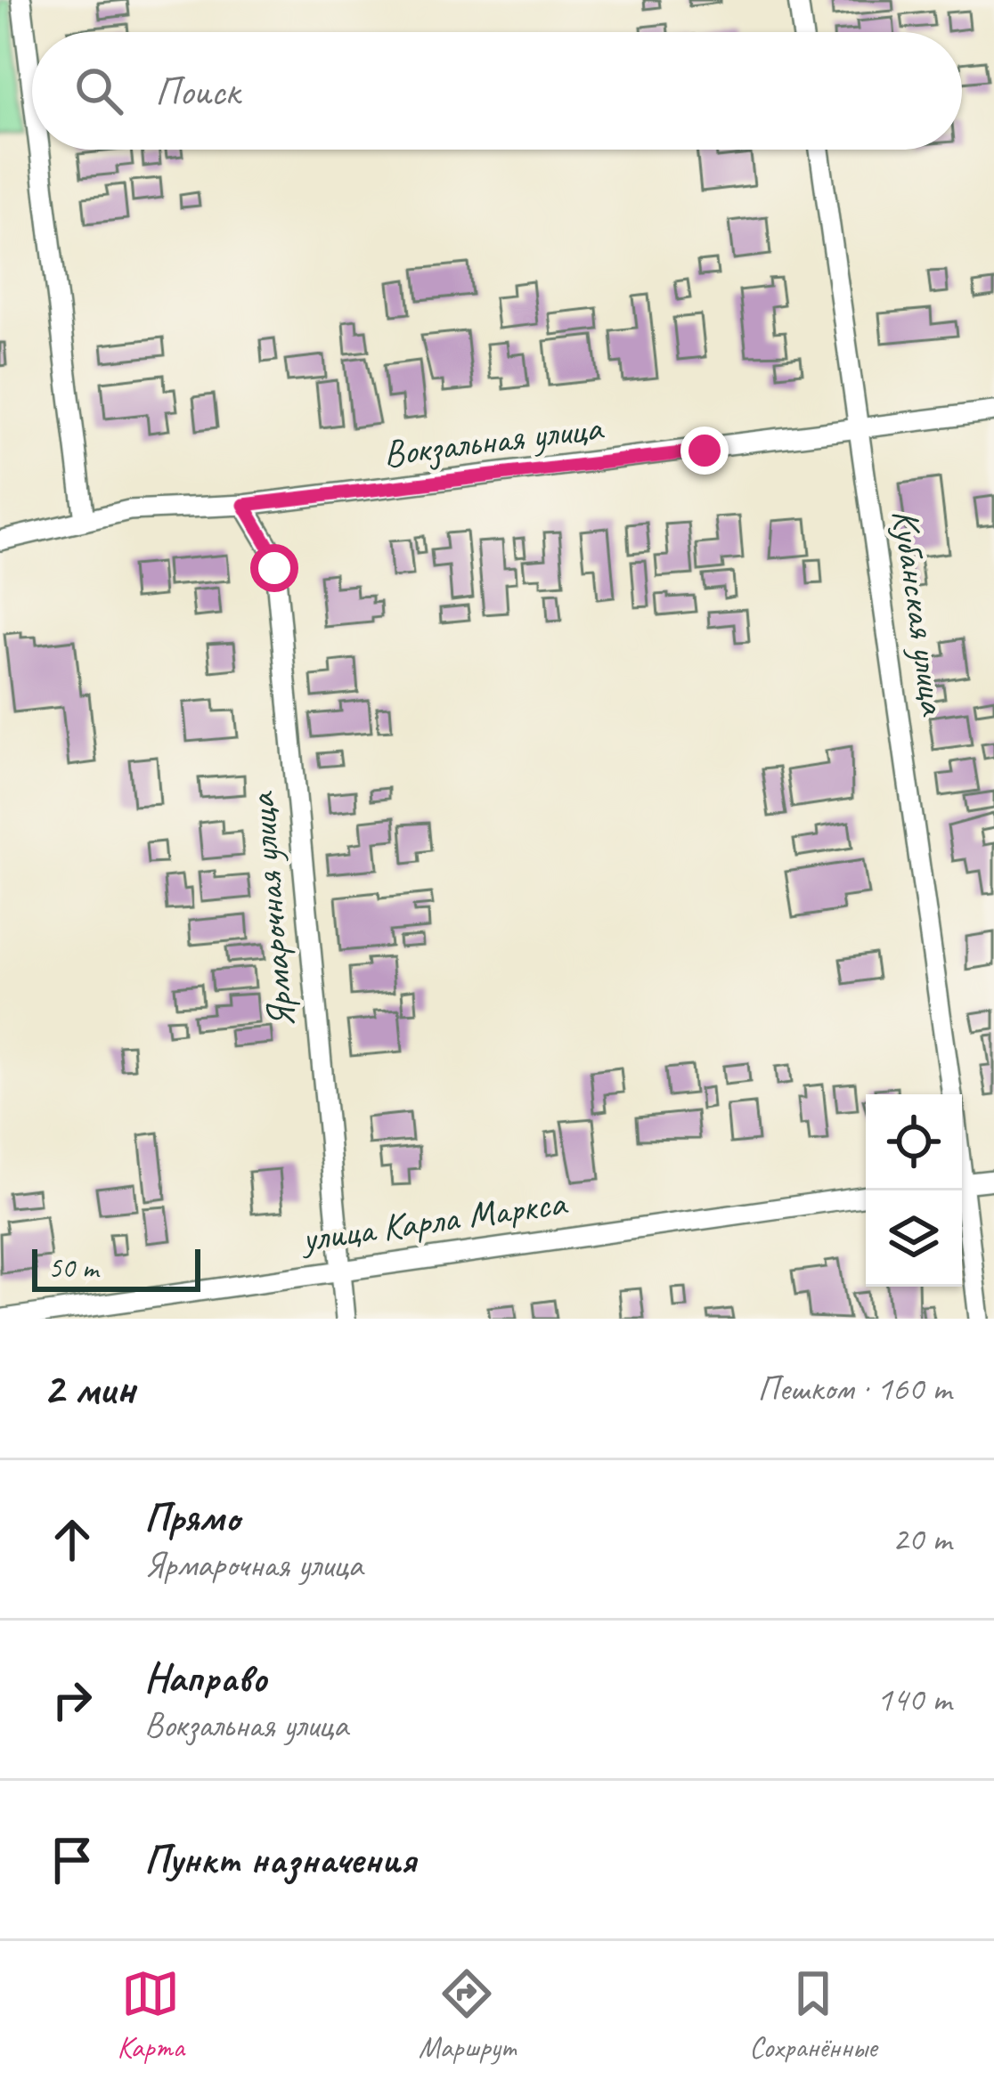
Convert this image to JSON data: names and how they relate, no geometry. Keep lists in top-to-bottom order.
{
  "streets": {
    "street": [
      "Вокзальная улица",
      "Кубанская улица",
      "Ярмарочная улица",
      "улица Карла Маркса"
    ]
  },
  "crossings": [
    ["Вокзальная улица", "Кубанская улица"],
    ["Вокзальная улица", "Ярмарочная улица"],
    ["Ярмарочная улица", "улица Карла Маркса"]
  ],
  "scale_bar": "50 m",
  "page": {
    "search": "Поиск",
    "scale": "50 m",
    "heading": ["2 мин", "Пешком · 160 m"],
    "list": [
      ["Прямо", "Ярмарочная улица", "20 m"],
      ["Направо", "Вокзальная улица", "140 m"],
      "Пункт назначения"
    ],
    "nav": ["Карта", "Маршрут", "Сохранённые"]
  }
}
